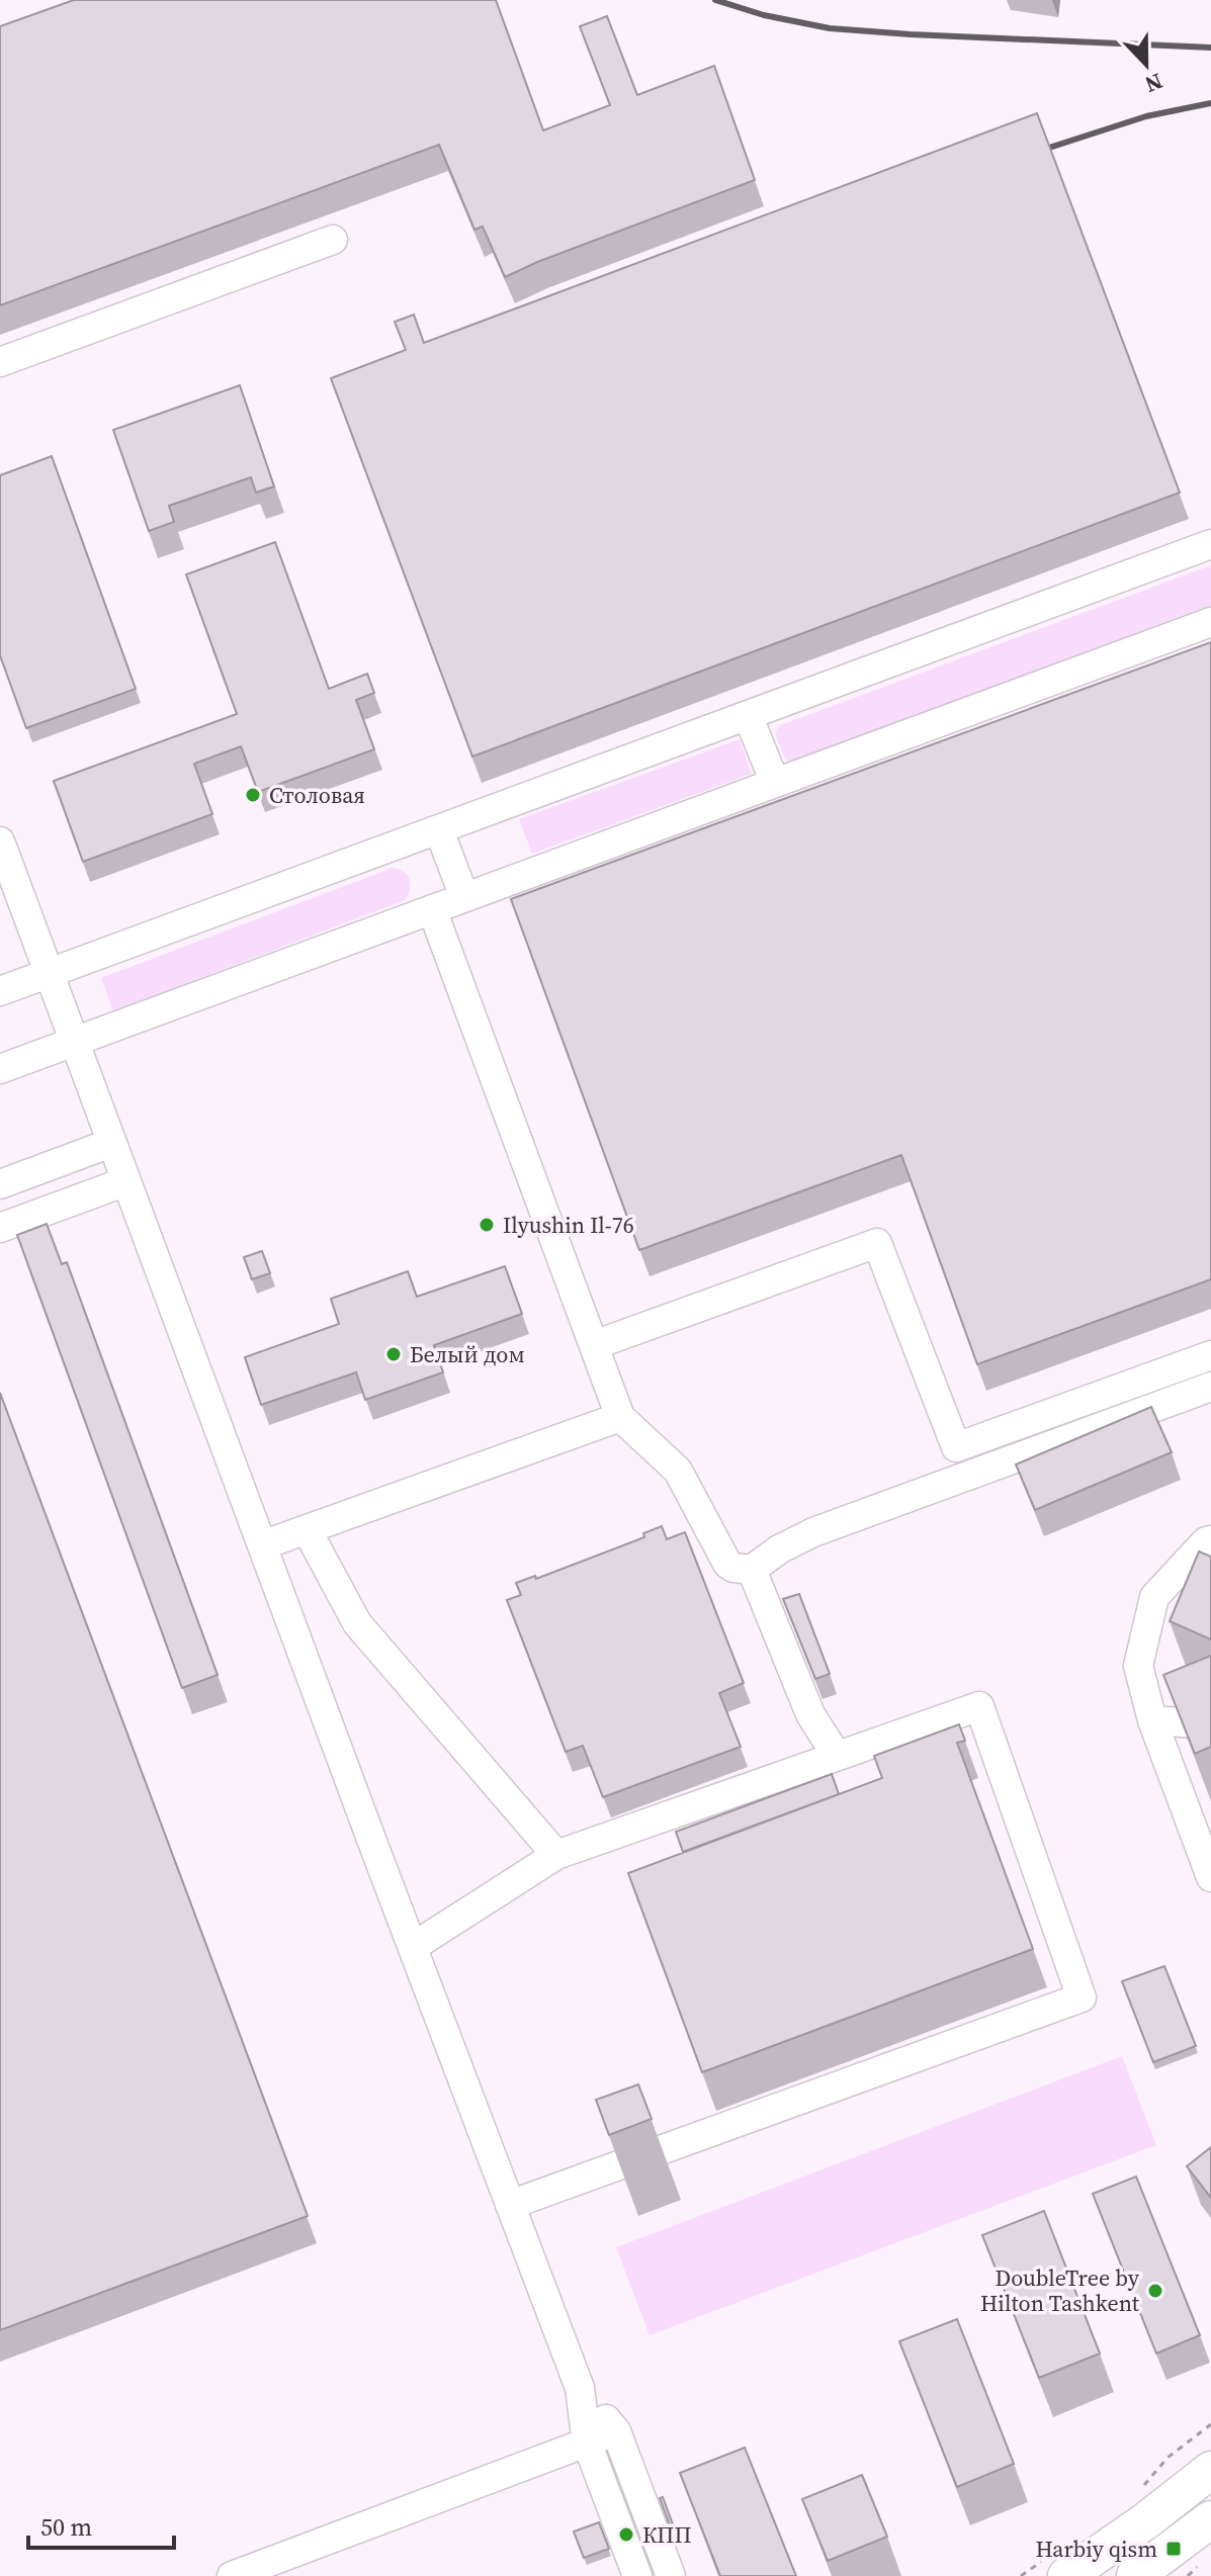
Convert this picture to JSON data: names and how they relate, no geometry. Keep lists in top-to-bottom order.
{
  "places": {
    "other": [
      "Столовая",
      "Ilyushin Il-76",
      "Белый дом",
      "DoubleTree by Hilton Tashkent",
      "КПП"
    ],
    "transit": ["Harbiy qism"]
  },
  "scale_bar": "50 m",
  "north": "bottom"
}
